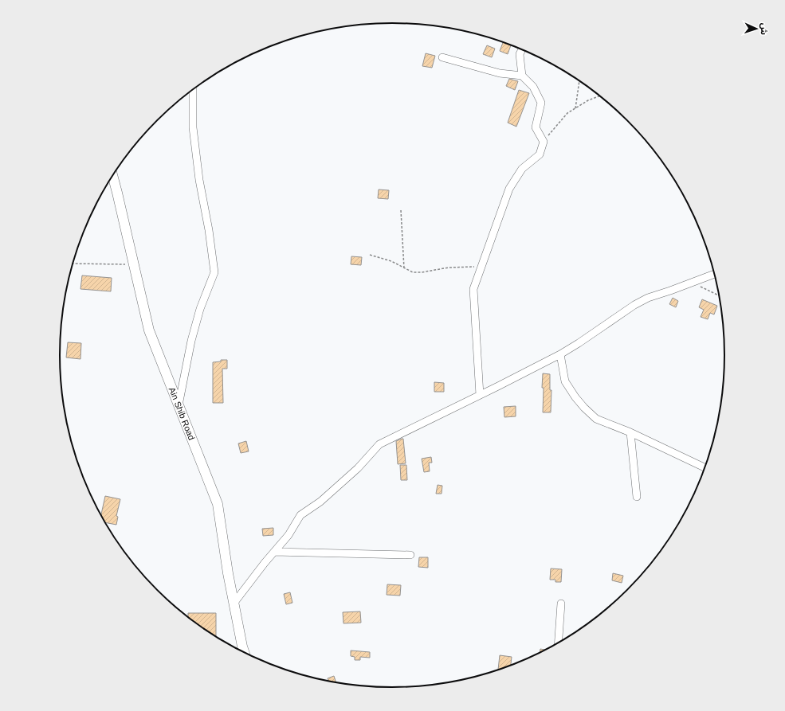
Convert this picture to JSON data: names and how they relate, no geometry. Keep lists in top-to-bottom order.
{
  "streets": {
    "main road": ["Ain Shib Road"]
  },
  "north": "right"
}
